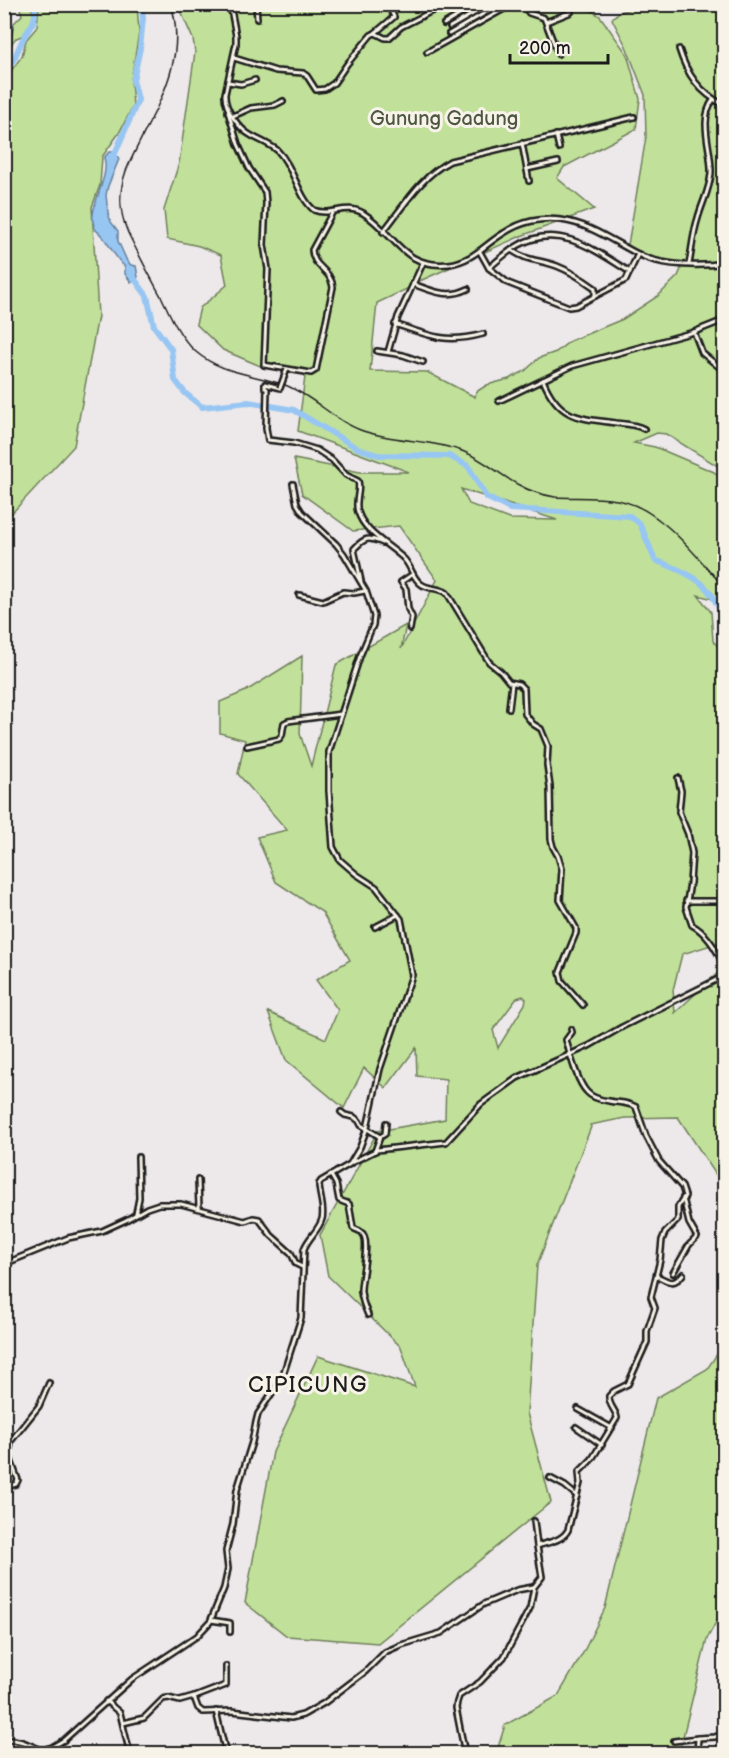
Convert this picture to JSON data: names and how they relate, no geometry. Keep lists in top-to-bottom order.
{
  "districts": ["CIPICUNG"],
  "parks": ["Gunung Gadung"],
  "scale_bar": "200 m"
}
